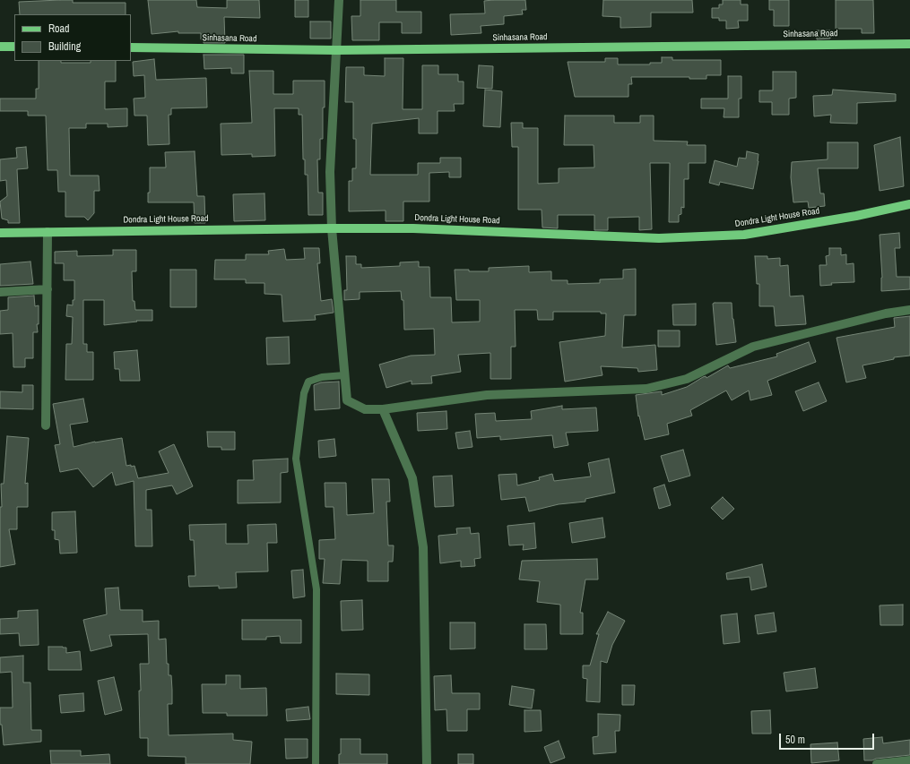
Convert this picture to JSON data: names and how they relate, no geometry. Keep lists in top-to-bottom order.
{
  "streets": {
    "main road": ["Sinhasana Road", "Dondra Light House Road"]
  },
  "legend": ["Road", "Building"],
  "scale_bar": "50 m"
}
